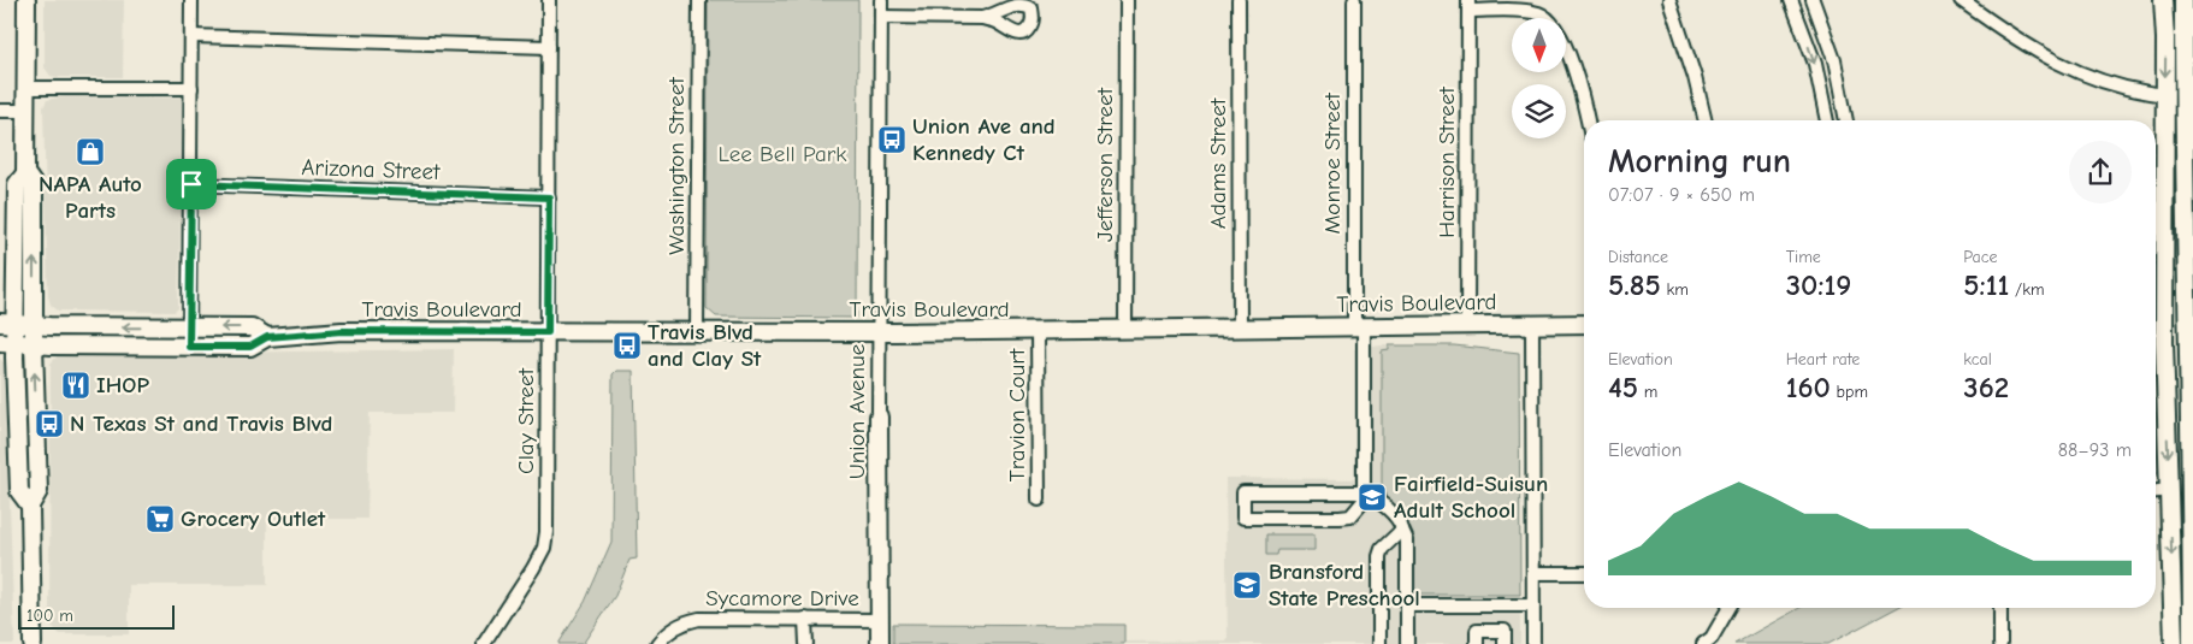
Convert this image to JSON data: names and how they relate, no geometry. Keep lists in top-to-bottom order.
{
  "streets": {
    "main road": ["Travis Boulevard", "Union Avenue"],
    "street": [
      "Harrison Street",
      "Adams Street",
      "Monroe Street",
      "Jefferson Street",
      "Washington Street",
      "Arizona Street",
      "Travion Court",
      "Clay Street",
      "Sycamore Drive"
    ]
  },
  "crossings": [
    ["Harrison Street", "Travis Boulevard"],
    ["Adams Street", "Travis Boulevard"],
    ["Monroe Street", "Travis Boulevard"],
    ["Jefferson Street", "Travis Boulevard"],
    ["Washington Street", "Travis Boulevard"],
    ["Arizona Street", "Clay Street"],
    ["Travis Boulevard", "Union Avenue"],
    ["Travis Boulevard", "Travion Court"],
    ["Travis Boulevard", "Clay Street"],
    ["Union Avenue", "Sycamore Drive"]
  ],
  "parks": ["Lee Bell Park"],
  "places": {
    "bus stop": ["Union Ave and Kennedy Ct", "Travis Blvd and Clay St", "N Texas St and Travis Blvd"],
    "shop": ["NAPA Auto Parts"],
    "restaurant": ["IHOP"],
    "school or university": ["Fairfield-Suisun Adult School", "Bransford State Preschool"],
    "supermarket": ["Grocery Outlet"]
  },
  "scale_bar": "100 m",
  "north": "bottom",
  "page": {
    "heading": ["Morning run", "07:07 · 9 × 650 m"],
    "stats": [
      ["Distance", "5.85 km"],
      ["Time", "30:19"],
      ["Pace", "5:11 /km"],
      ["Elevation", "45 m"],
      ["Heart rate", "160 bpm"],
      ["kcal", "362"]
    ],
    "chart": ["Elevation", "88–93 m"],
    "scale": "100 m"
  }
}
